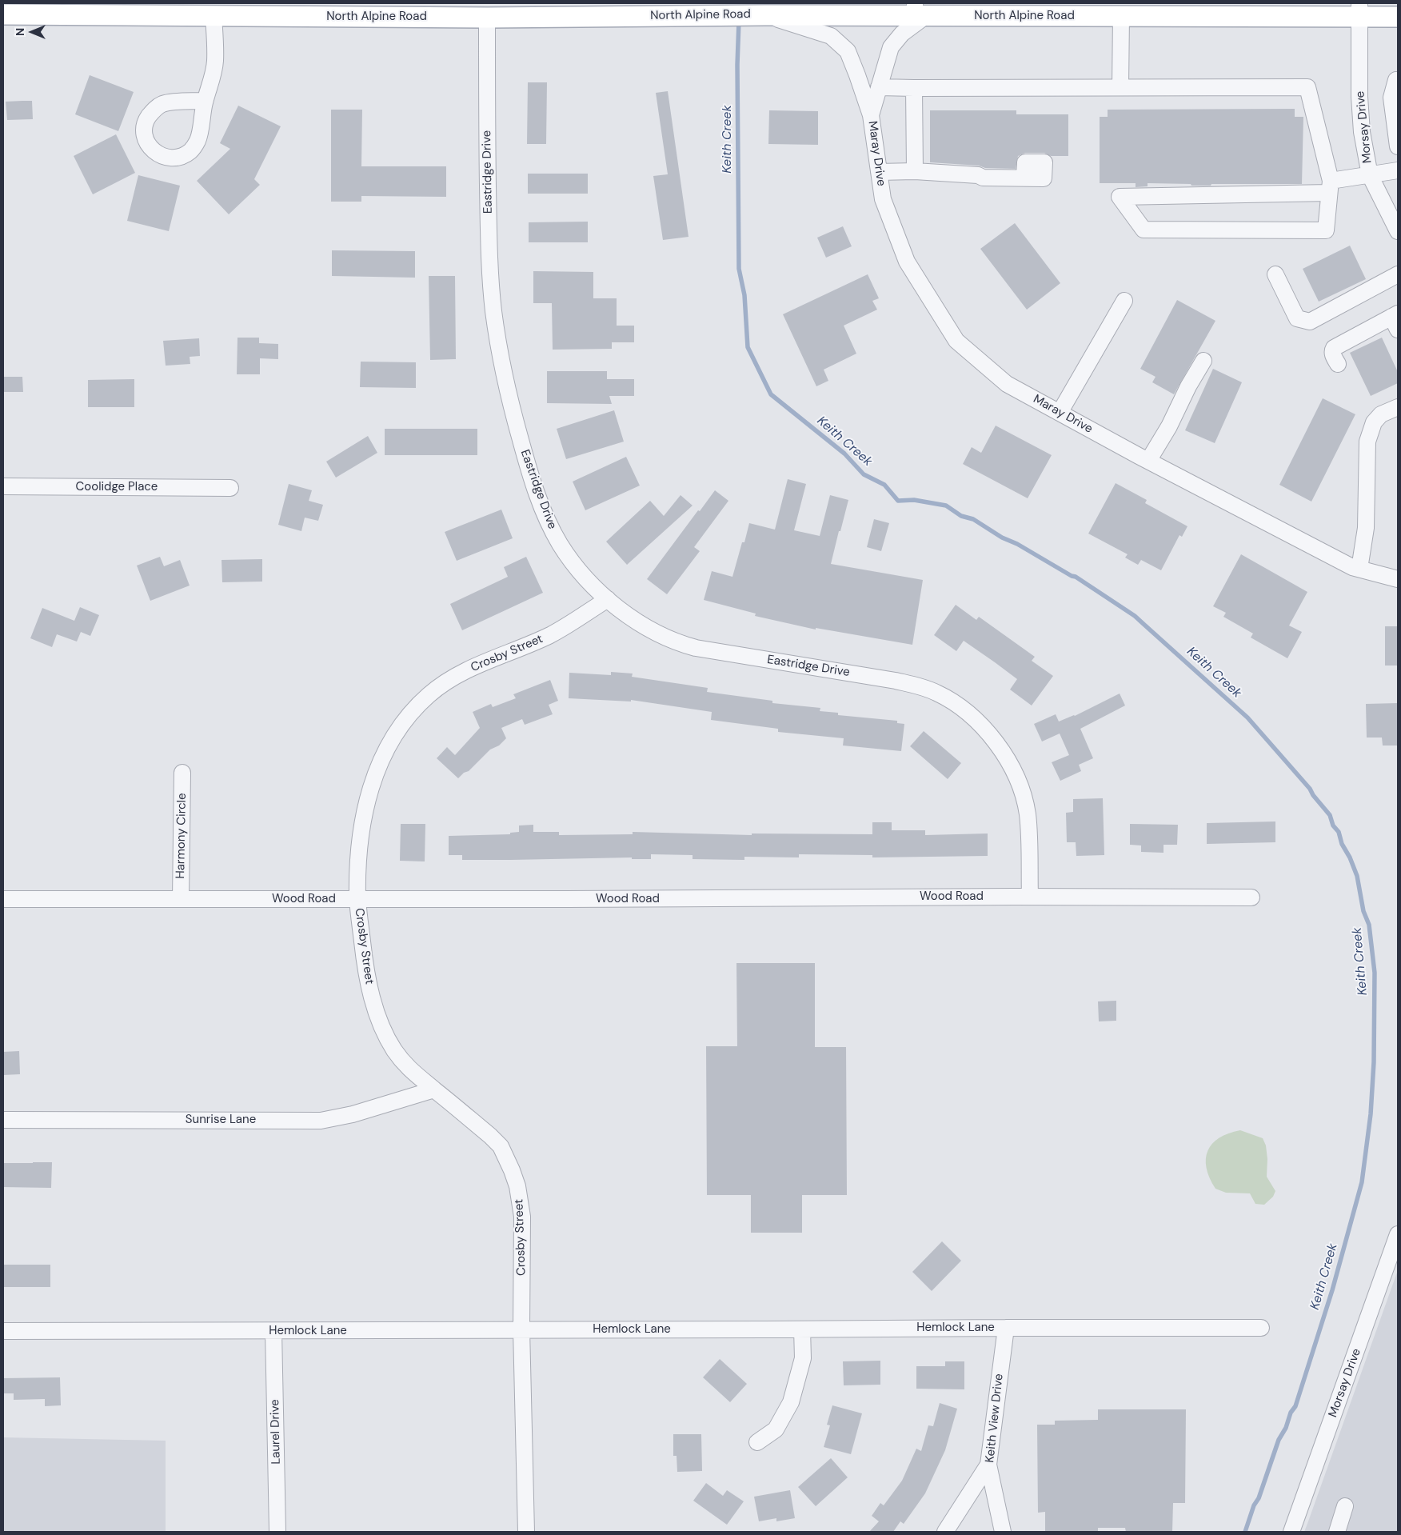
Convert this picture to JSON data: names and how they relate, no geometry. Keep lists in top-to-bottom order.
{
  "streets": {
    "main road": ["North Alpine Road"],
    "street": [
      "Morsay Drive",
      "Maray Drive",
      "Eastridge Drive",
      "Coolidge Place",
      "Crosby Street",
      "Harmony Circle",
      "Wood Road",
      "Sunrise Lane",
      "Hemlock Lane",
      "Keith View Drive",
      "Laurel Drive"
    ]
  },
  "crossings": [
    ["North Alpine Road", "Morsay Drive"],
    ["North Alpine Road", "Maray Drive"],
    ["North Alpine Road", "Eastridge Drive"],
    ["Eastridge Drive", "Crosby Street"],
    ["Eastridge Drive", "Wood Road"],
    ["Crosby Street", "Wood Road"],
    ["Crosby Street", "Sunrise Lane"],
    ["Crosby Street", "Hemlock Lane"],
    ["Harmony Circle", "Wood Road"],
    ["Hemlock Lane", "Keith View Drive"],
    ["Hemlock Lane", "Laurel Drive"]
  ],
  "water": ["Keith Creek"],
  "north": "left"
}
